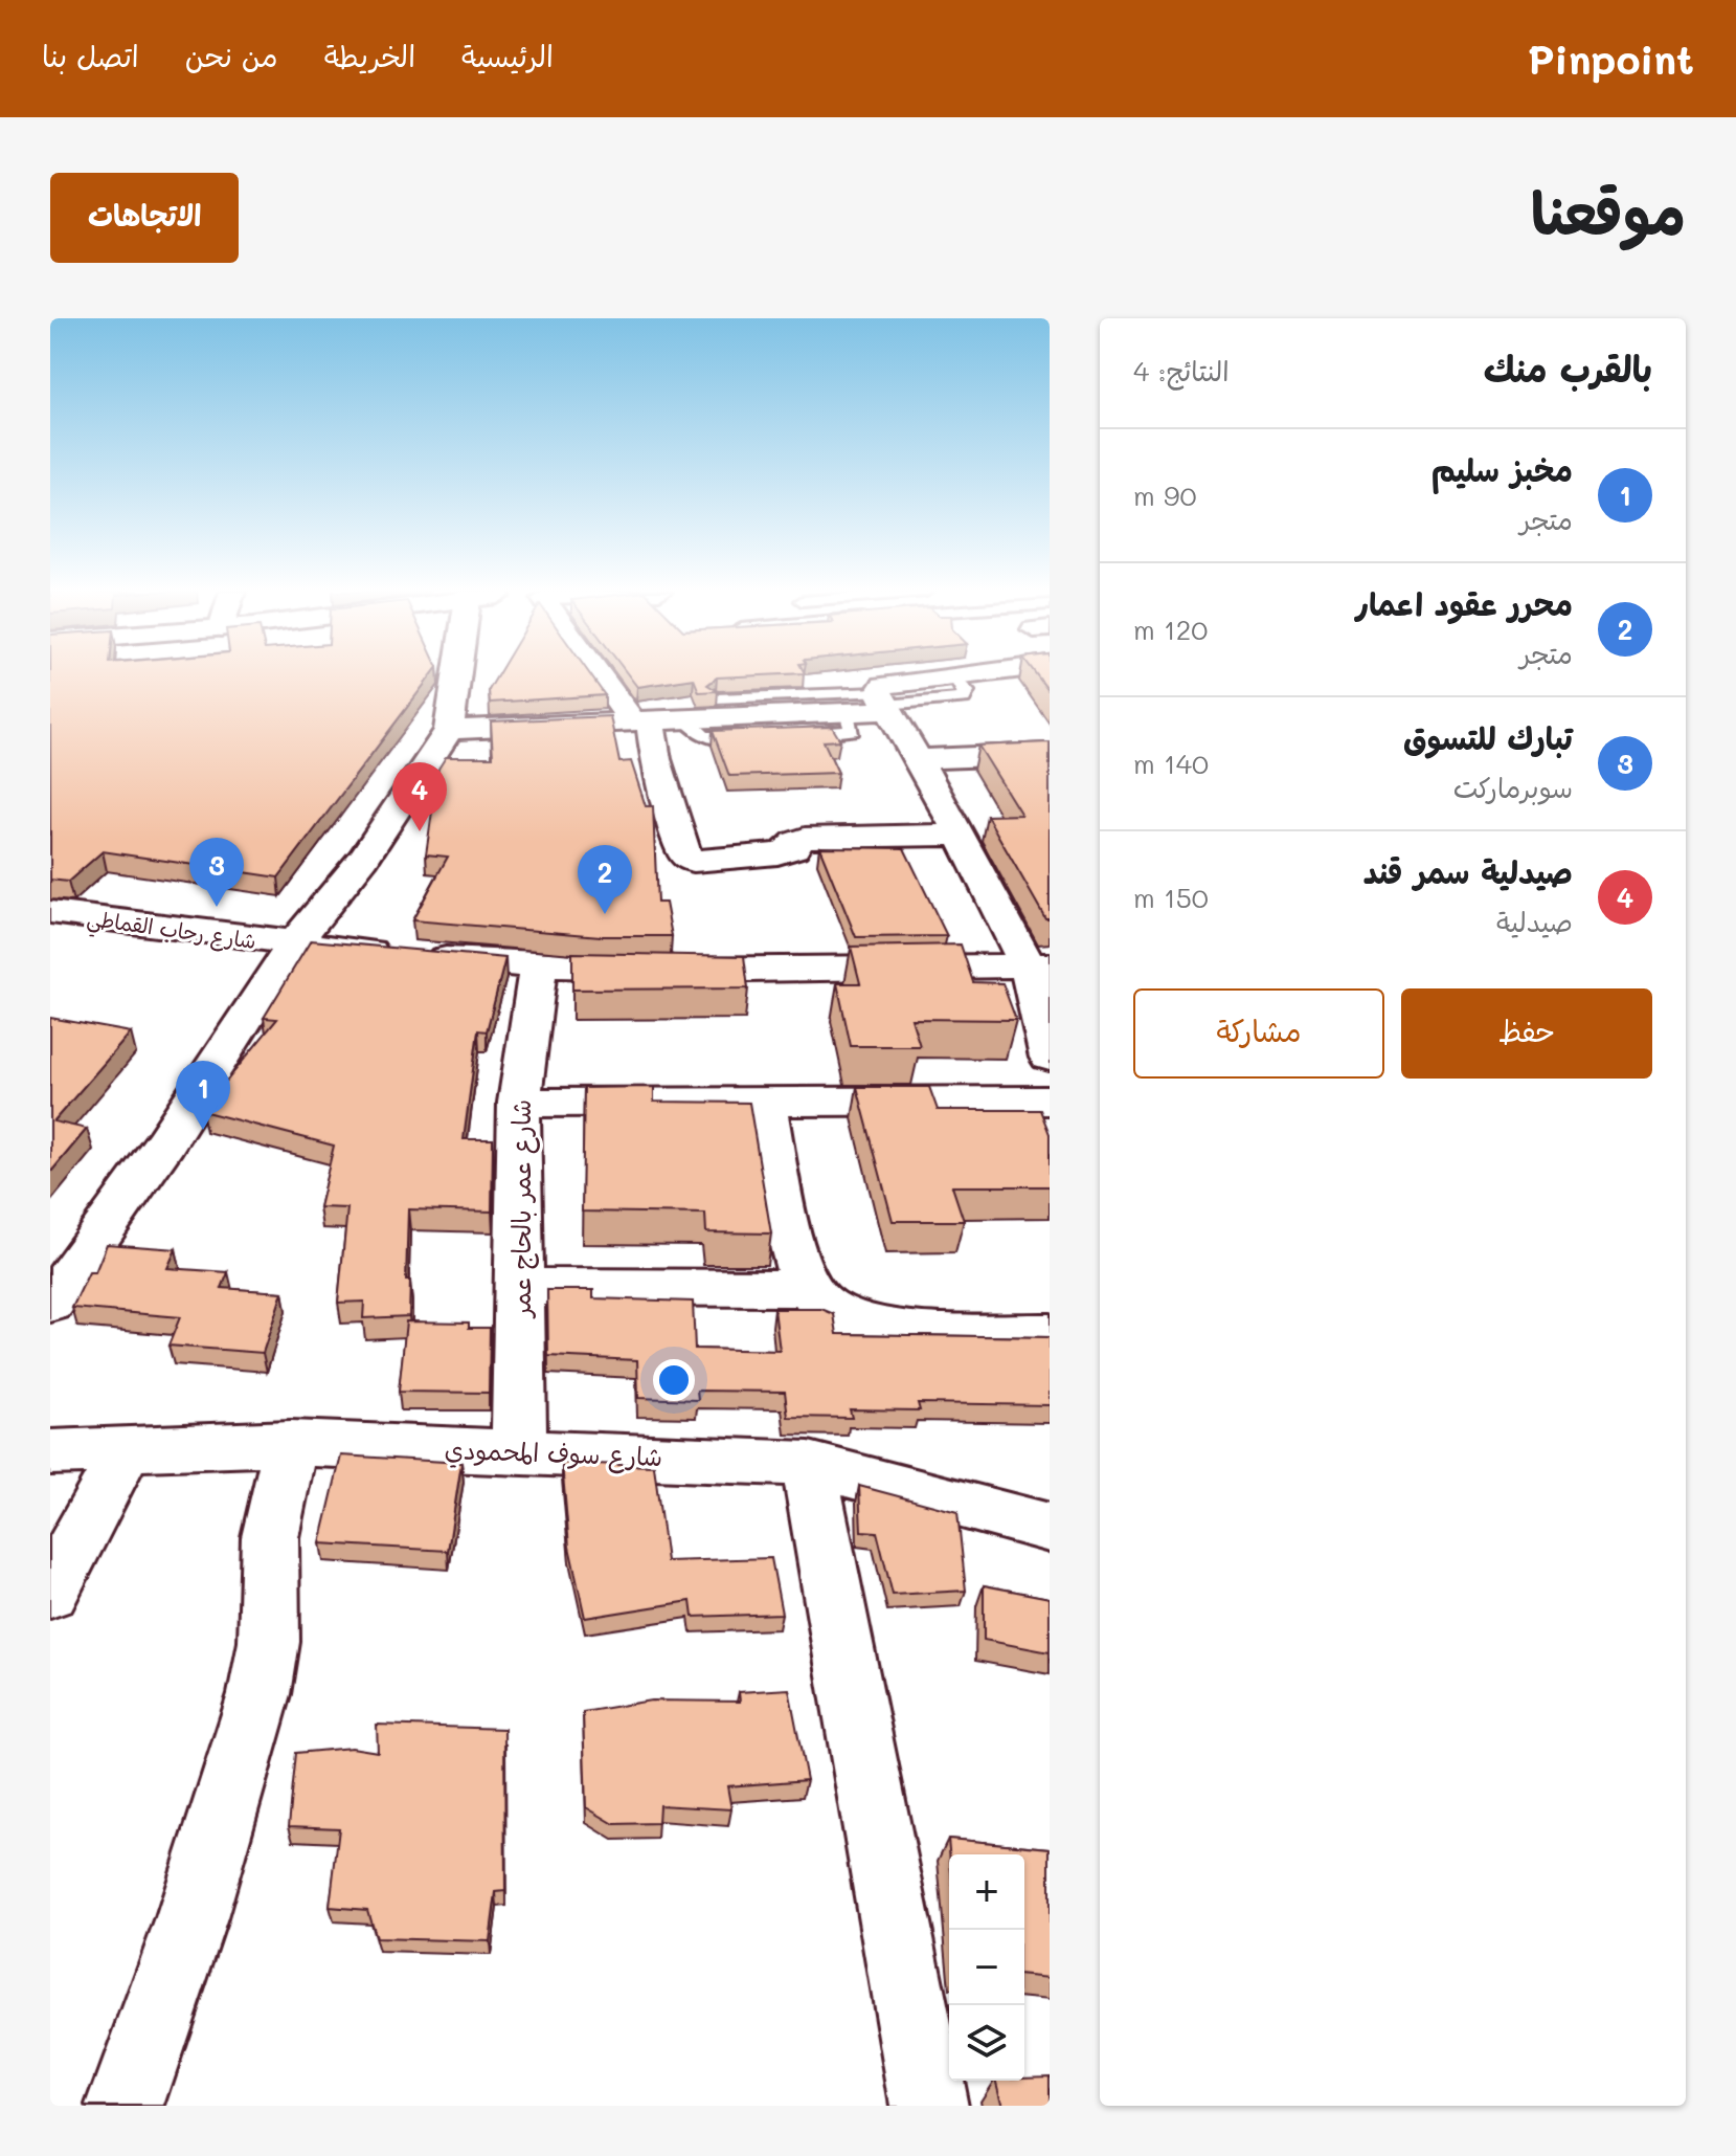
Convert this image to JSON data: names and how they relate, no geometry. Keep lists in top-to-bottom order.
{
  "streets": {
    "street": ["شارع رحاب القماطي", "شارع عمر بالحاج عمر", "شارع سوف المحمودي"]
  },
  "crossings": [
    ["شارع رحاب القماطي", "شارع عمر بالحاج عمر"],
    ["شارع عمر بالحاج عمر", "شارع سوف المحمودي"]
  ],
  "page": {
    "header": "Pinpoint",
    "nav": [
      "الرئيسية",
      "الخريطة",
      "من نحن",
      "اتصل بنا"
    ],
    "title": "موقعنا",
    "buttons": [
      "الاتجاهات",
      ["حفظ", "مشاركة"]
    ],
    "heading": ["بالقرب منك", "النتائج: 4"],
    "list": [
      {
        "mark": "1",
        "name": "مخبز سليم",
        "note": "متجر",
        "value": "90 m"
      },
      {
        "mark": "2",
        "name": "محرر عقود اعمار",
        "note": "متجر",
        "value": "120 m"
      },
      {
        "mark": "3",
        "name": "تبارك للتسوق",
        "note": "سوبرماركت",
        "value": "140 m"
      },
      {
        "mark": "4",
        "name": "صيدلية سمر قند",
        "note": "صيدلية",
        "value": "150 m"
      }
    ],
    "pins": [
      "4",
      "3",
      "2",
      "1"
    ],
    "map_buttons": ["+", "−"]
  }
}
